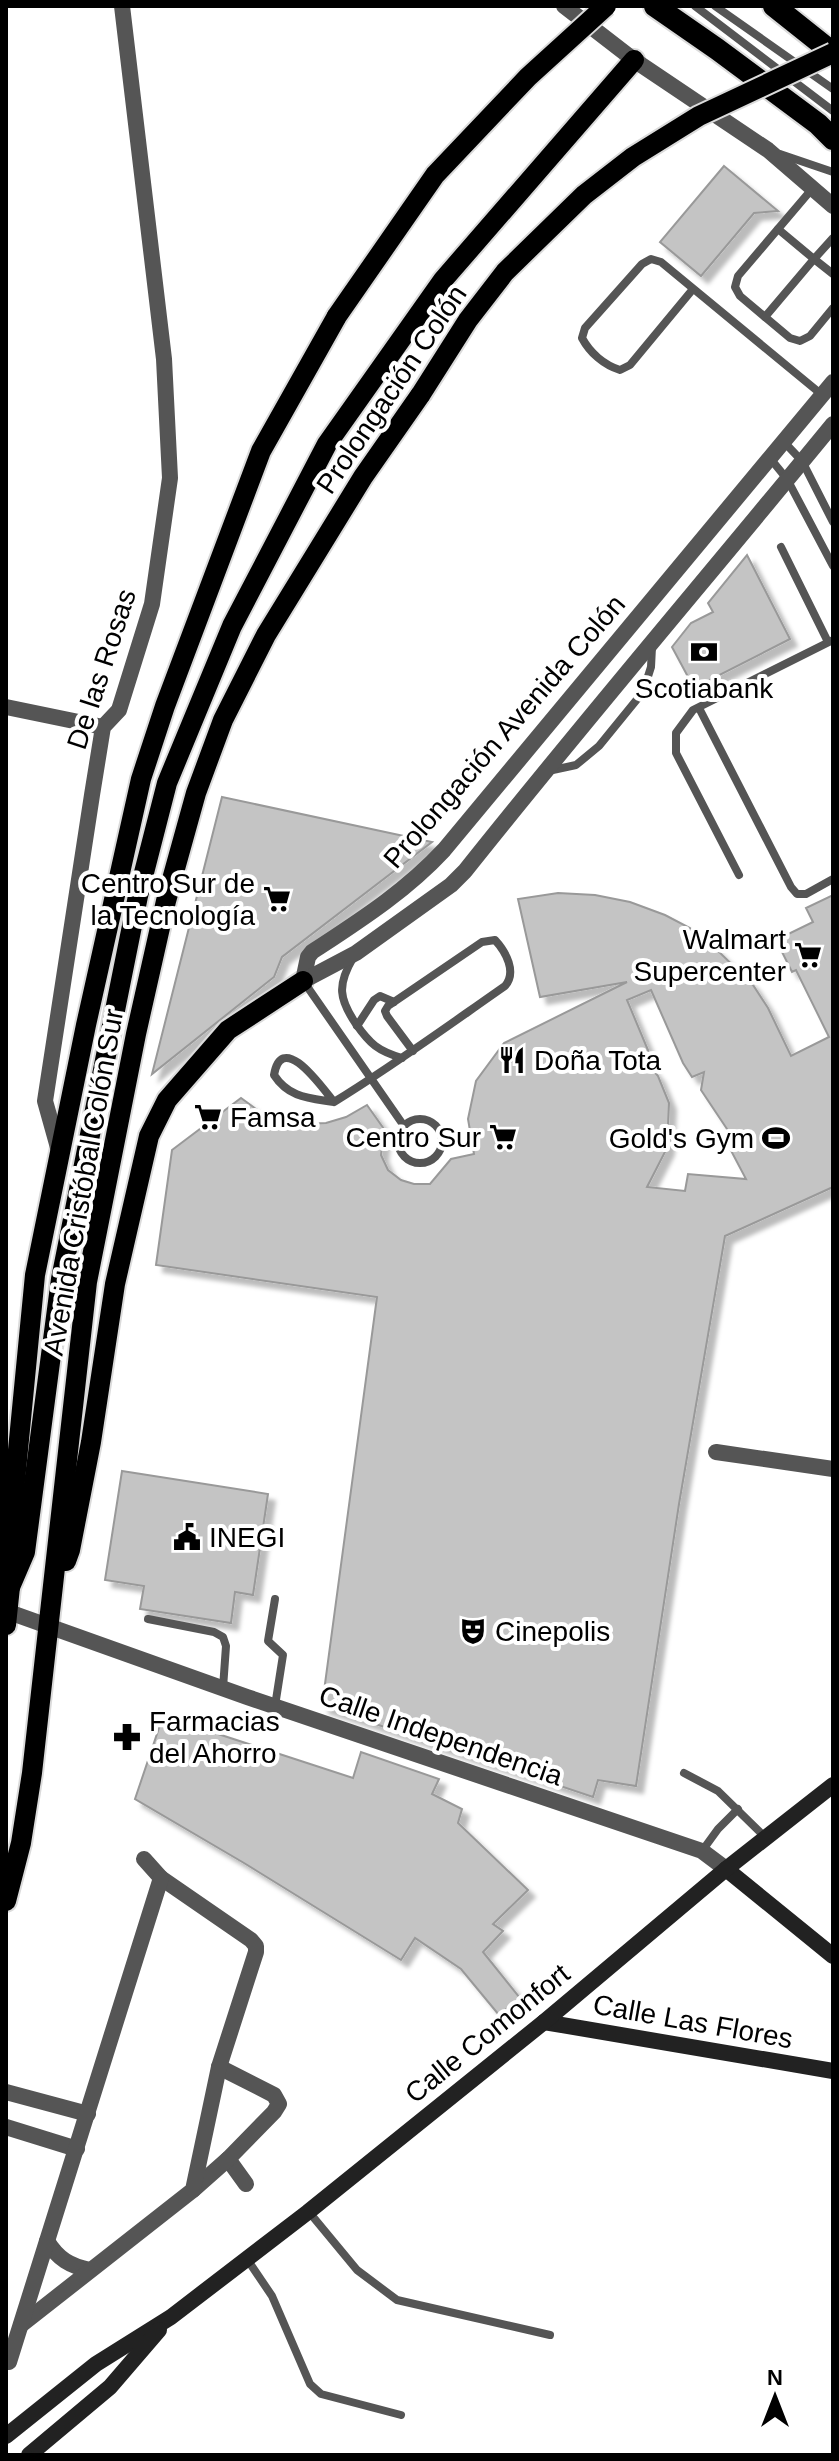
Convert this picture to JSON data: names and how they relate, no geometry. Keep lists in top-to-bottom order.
{
  "streets": {
    "main road": [
      "Prolongación Colón",
      "Avenida Cristóbal Colón Sur",
      "Calle Independencia",
      "Calle Las Flores",
      "Calle Comonfort"
    ],
    "street": ["De las Rosas", "Prolongación Avenida Colón"]
  },
  "crossings": [
    ["Prolongación Colón", "Avenida Cristóbal Colón Sur"],
    ["De las Rosas", "Avenida Cristóbal Colón Sur"],
    ["Avenida Cristóbal Colón Sur", "Calle Independencia"],
    ["Calle Independencia", "Calle Comonfort"],
    ["Calle Las Flores", "Calle Comonfort"]
  ],
  "places": {
    "bank": ["Scotiabank"],
    "supermarket": [
      "Centro Sur de la Tecnología",
      "Walmart Supercenter",
      "Famsa",
      "Centro Sur"
    ],
    "restaurant": ["Doña Tota"],
    "sports": ["Gold's Gym"],
    "public building": ["INEGI"],
    "theatre": ["Cinepolis"],
    "pharmacy": ["Farmacias del Ahorro"]
  },
  "north": "top"
}
